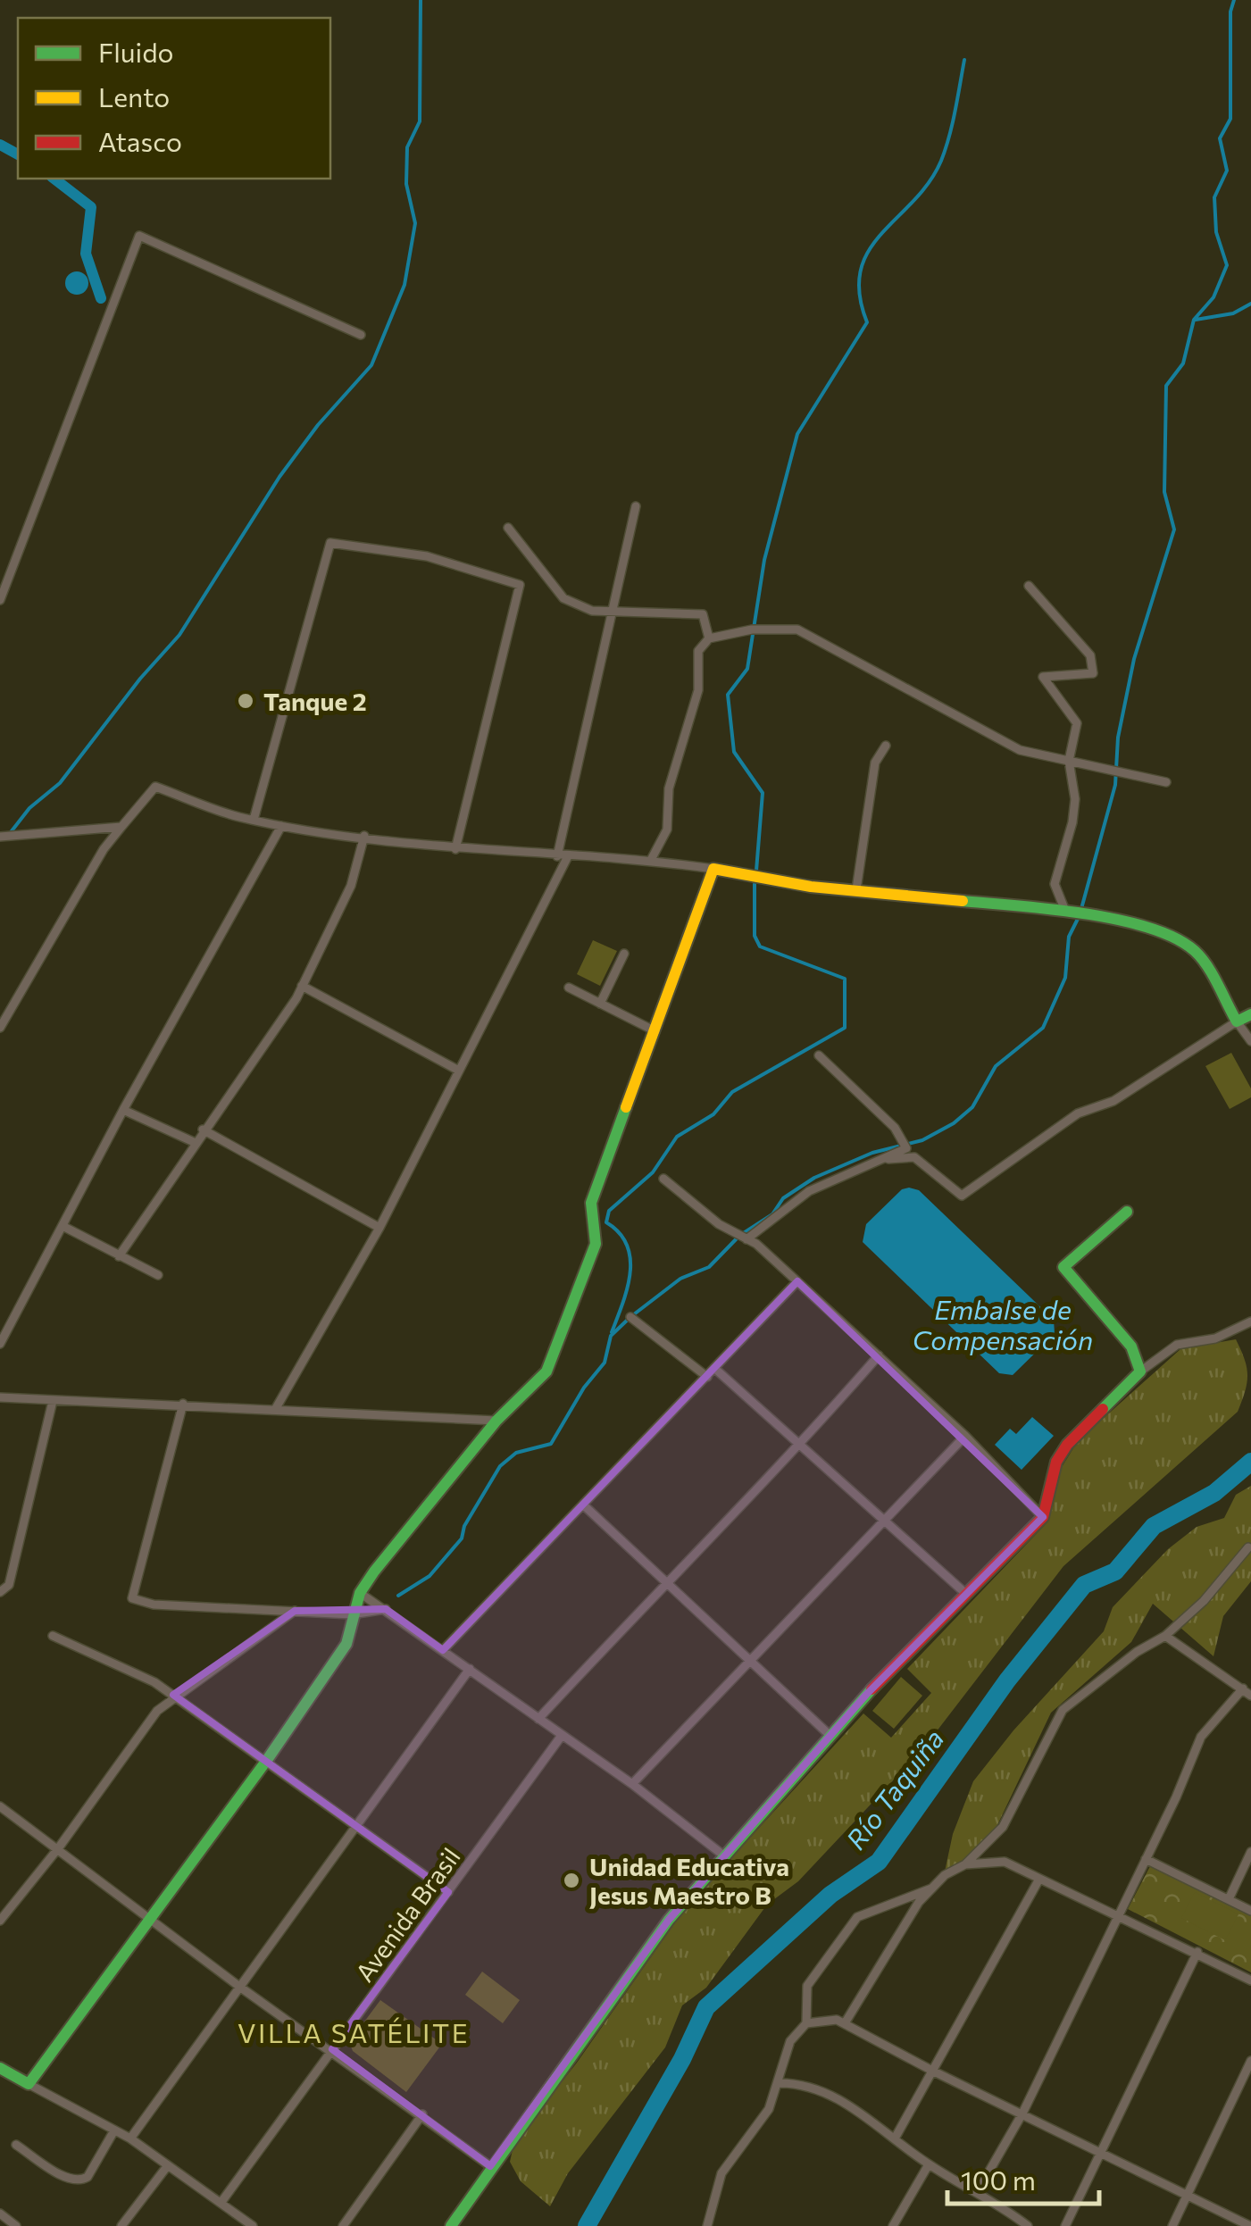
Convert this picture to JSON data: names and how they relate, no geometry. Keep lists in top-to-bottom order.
{
  "streets": {
    "street": ["Avenida Brasil"]
  },
  "districts": ["VILLA SATÉLITE"],
  "water": ["Embalse de Compensación", "Río Taquiña"],
  "places": ["Tanque 2", "Unidad Educativa Jesus Maestro B"],
  "legend": ["Fluido", "Lento", "Atasco"],
  "scale_bar": "100 m"
}
